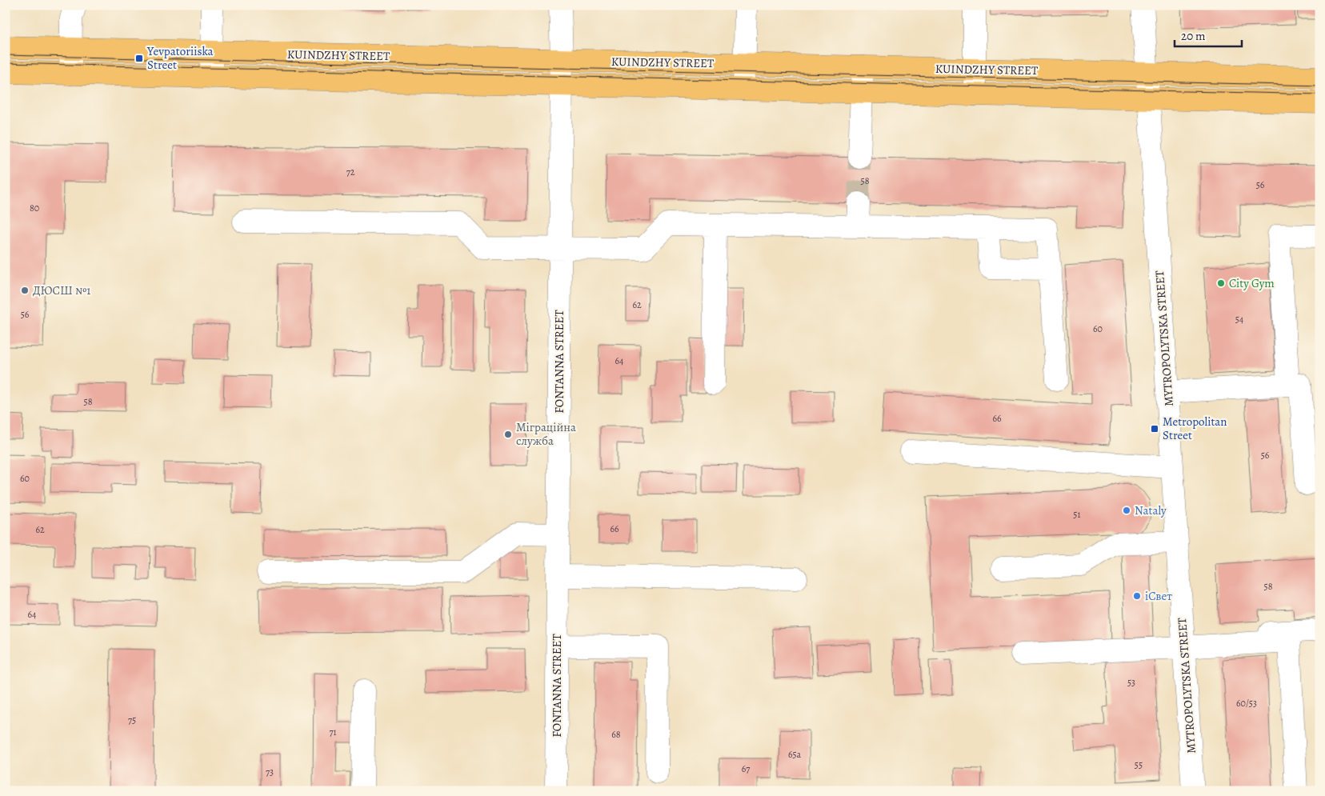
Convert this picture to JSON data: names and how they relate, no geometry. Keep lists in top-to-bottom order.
{
  "streets": {
    "main road": ["KUINDZHY STREET"],
    "street": ["MYTROPOLYTSKA STREET", "FONTANNA STREET"]
  },
  "crossings": [
    ["KUINDZHY STREET", "MYTROPOLYTSKA STREET"],
    ["KUINDZHY STREET", "FONTANNA STREET"]
  ],
  "places": {
    "transit": ["Yevpatoriiska Street", "Metropolitan Street"],
    "other": [
      "City Gym",
      "ДЮСШ №1",
      "Міграційна служба",
      "Nataly",
      "iСвет"
    ]
  },
  "house_numbers": [
    "72",
    "58",
    "56",
    "80",
    "62",
    "56",
    "54",
    "60",
    "64",
    "58",
    "66",
    "56",
    "60",
    "51",
    "66",
    "62",
    "58",
    "64",
    "53",
    "60/53",
    "75",
    "71",
    "68",
    "65а",
    "55",
    "67",
    "73"
  ],
  "scale_bar": "20 m"
}
